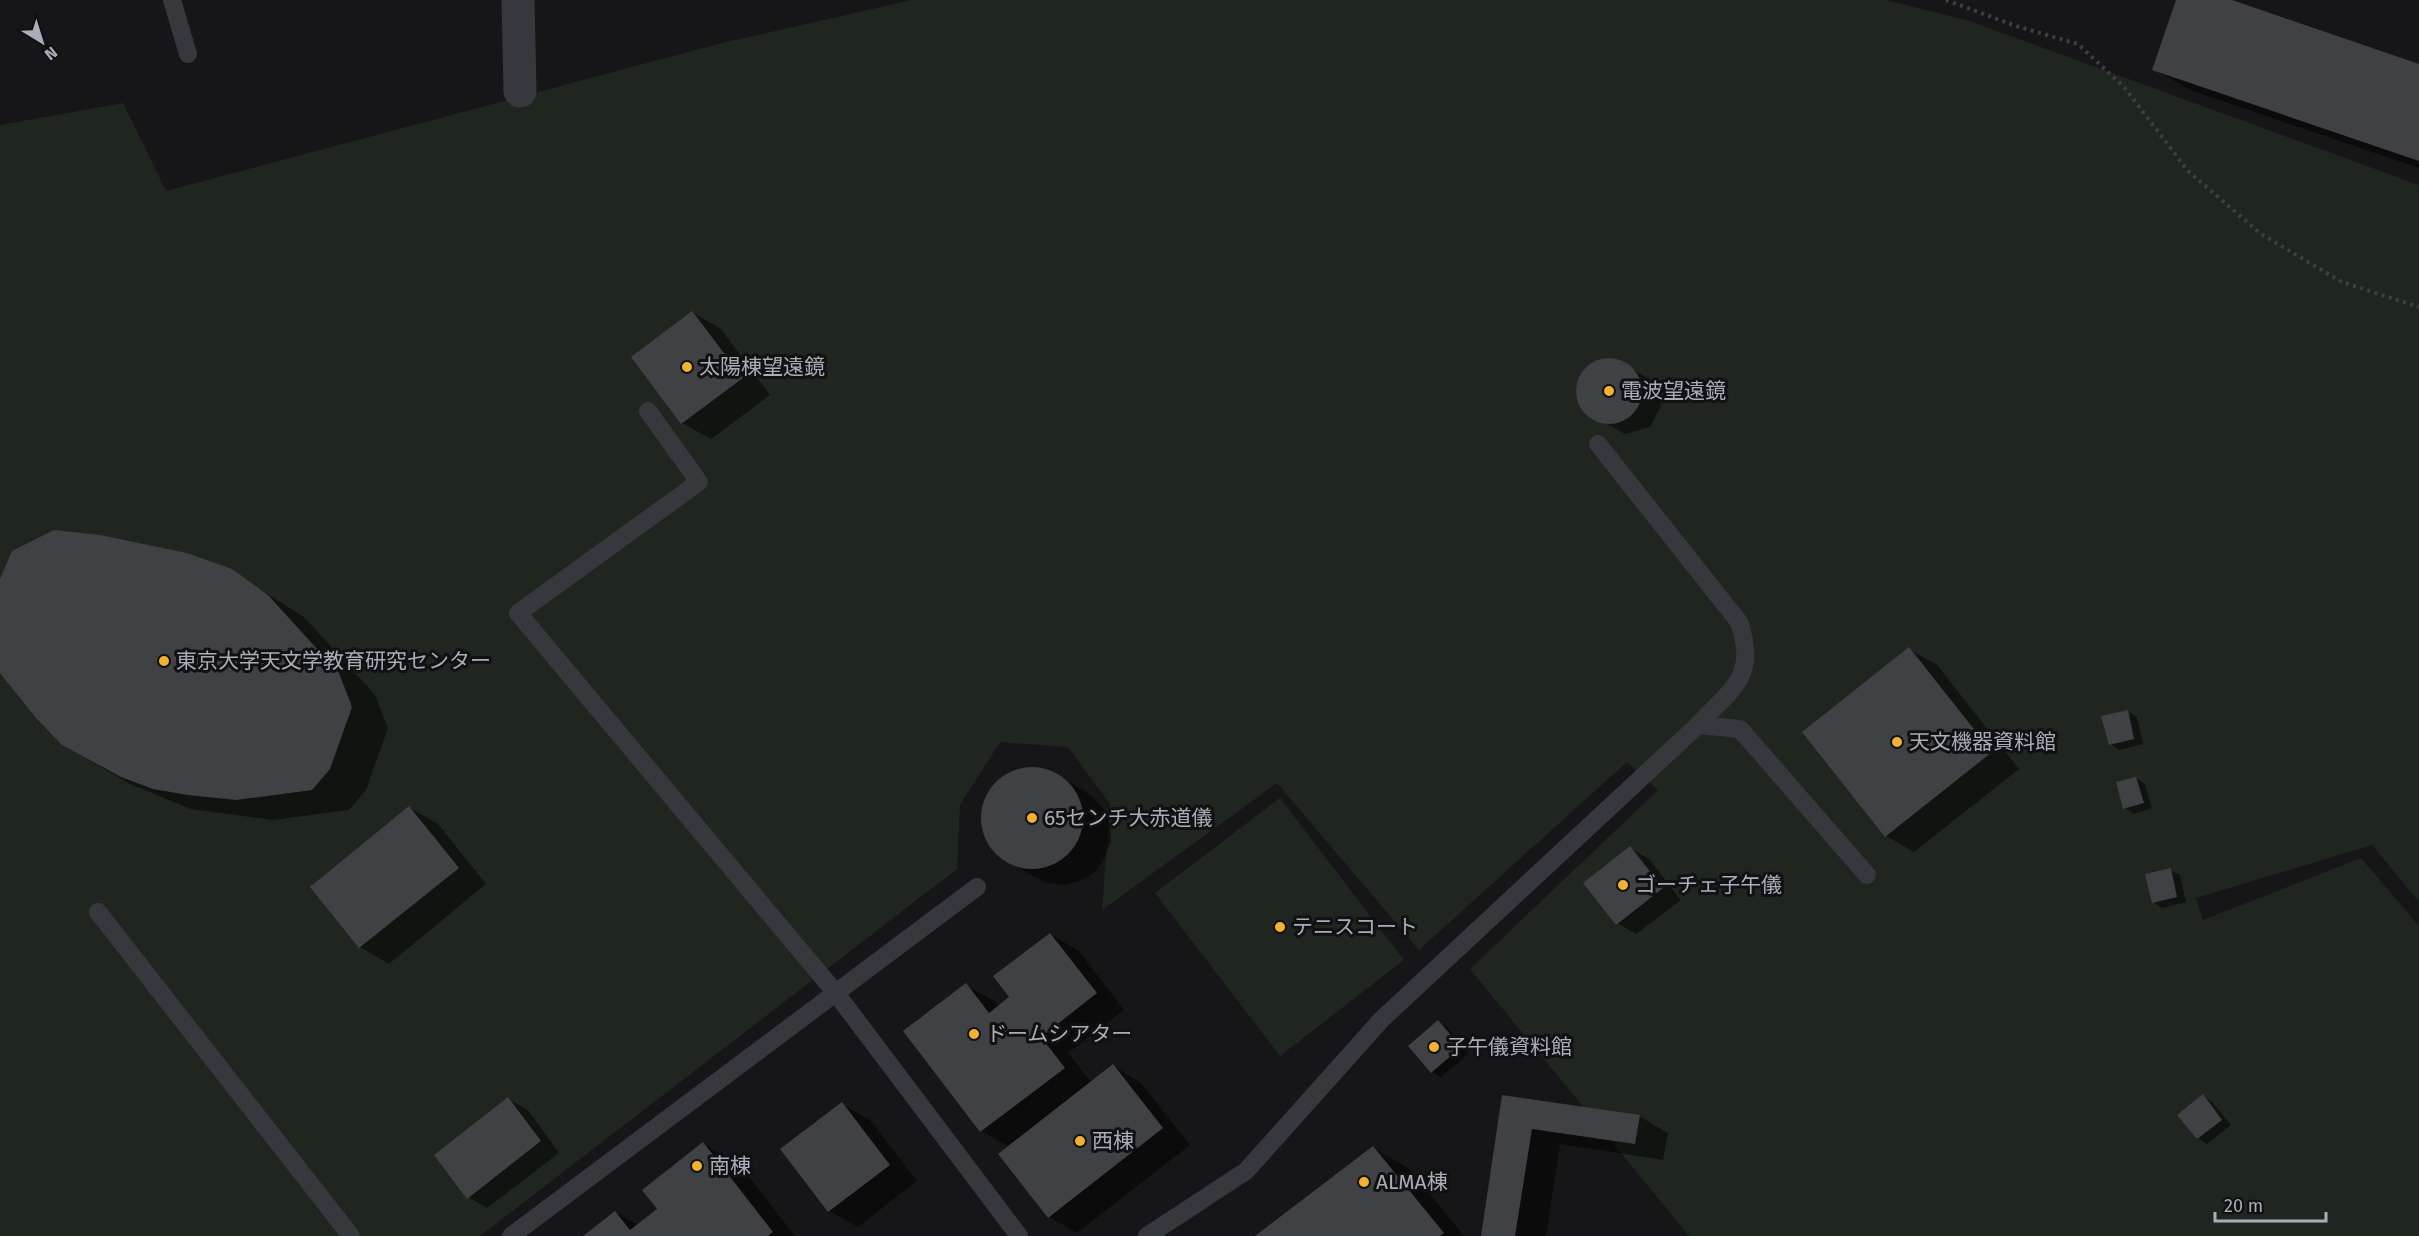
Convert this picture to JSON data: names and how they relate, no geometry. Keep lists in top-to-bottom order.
{
  "places": [
    "太陽棟望遠鏡",
    "電波望遠鏡",
    "東京大学天文学教育研究センター",
    "天文機器資料館",
    "65センチ大赤道儀",
    "ゴーチェ子午儀",
    "テニスコート",
    "ドームシアター",
    "子午儀資料館",
    "西棟",
    "南棟",
    "ALMA棟"
  ],
  "scale_bar": "20 m",
  "north": "bottom right"
}
